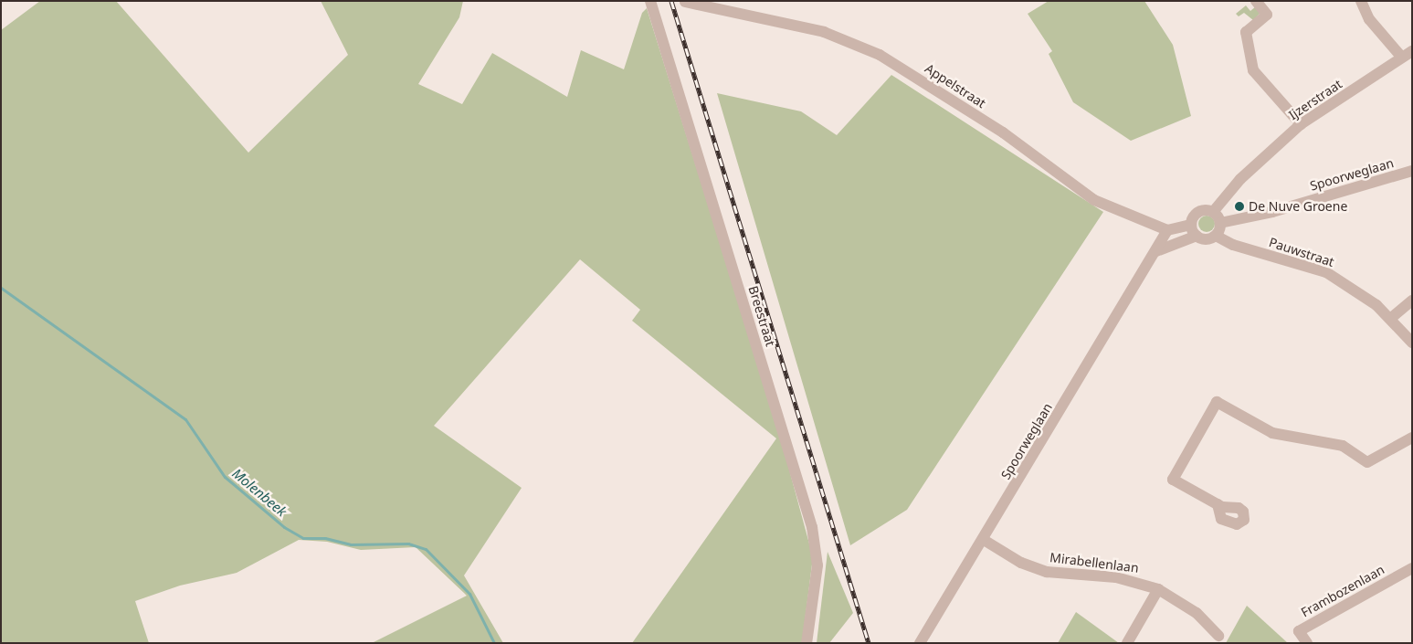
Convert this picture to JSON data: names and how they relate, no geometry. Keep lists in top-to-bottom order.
{
  "streets": {
    "street": [
      "Appelstraat",
      "Ijzerstraat",
      "Spoorweglaan",
      "Pauwstraat",
      "Breestraat",
      "Mirabellenlaan",
      "Frambozenlaan"
    ]
  },
  "crossings": [
    ["Appelstraat", "Spoorweglaan"],
    ["Ijzerstraat", "Spoorweglaan"],
    ["Ijzerstraat", "Pauwstraat"],
    ["Spoorweglaan", "Pauwstraat"],
    ["Spoorweglaan", "Mirabellenlaan"]
  ],
  "water": ["Molenbeek"],
  "places": ["De Nuve Groene"]
}
